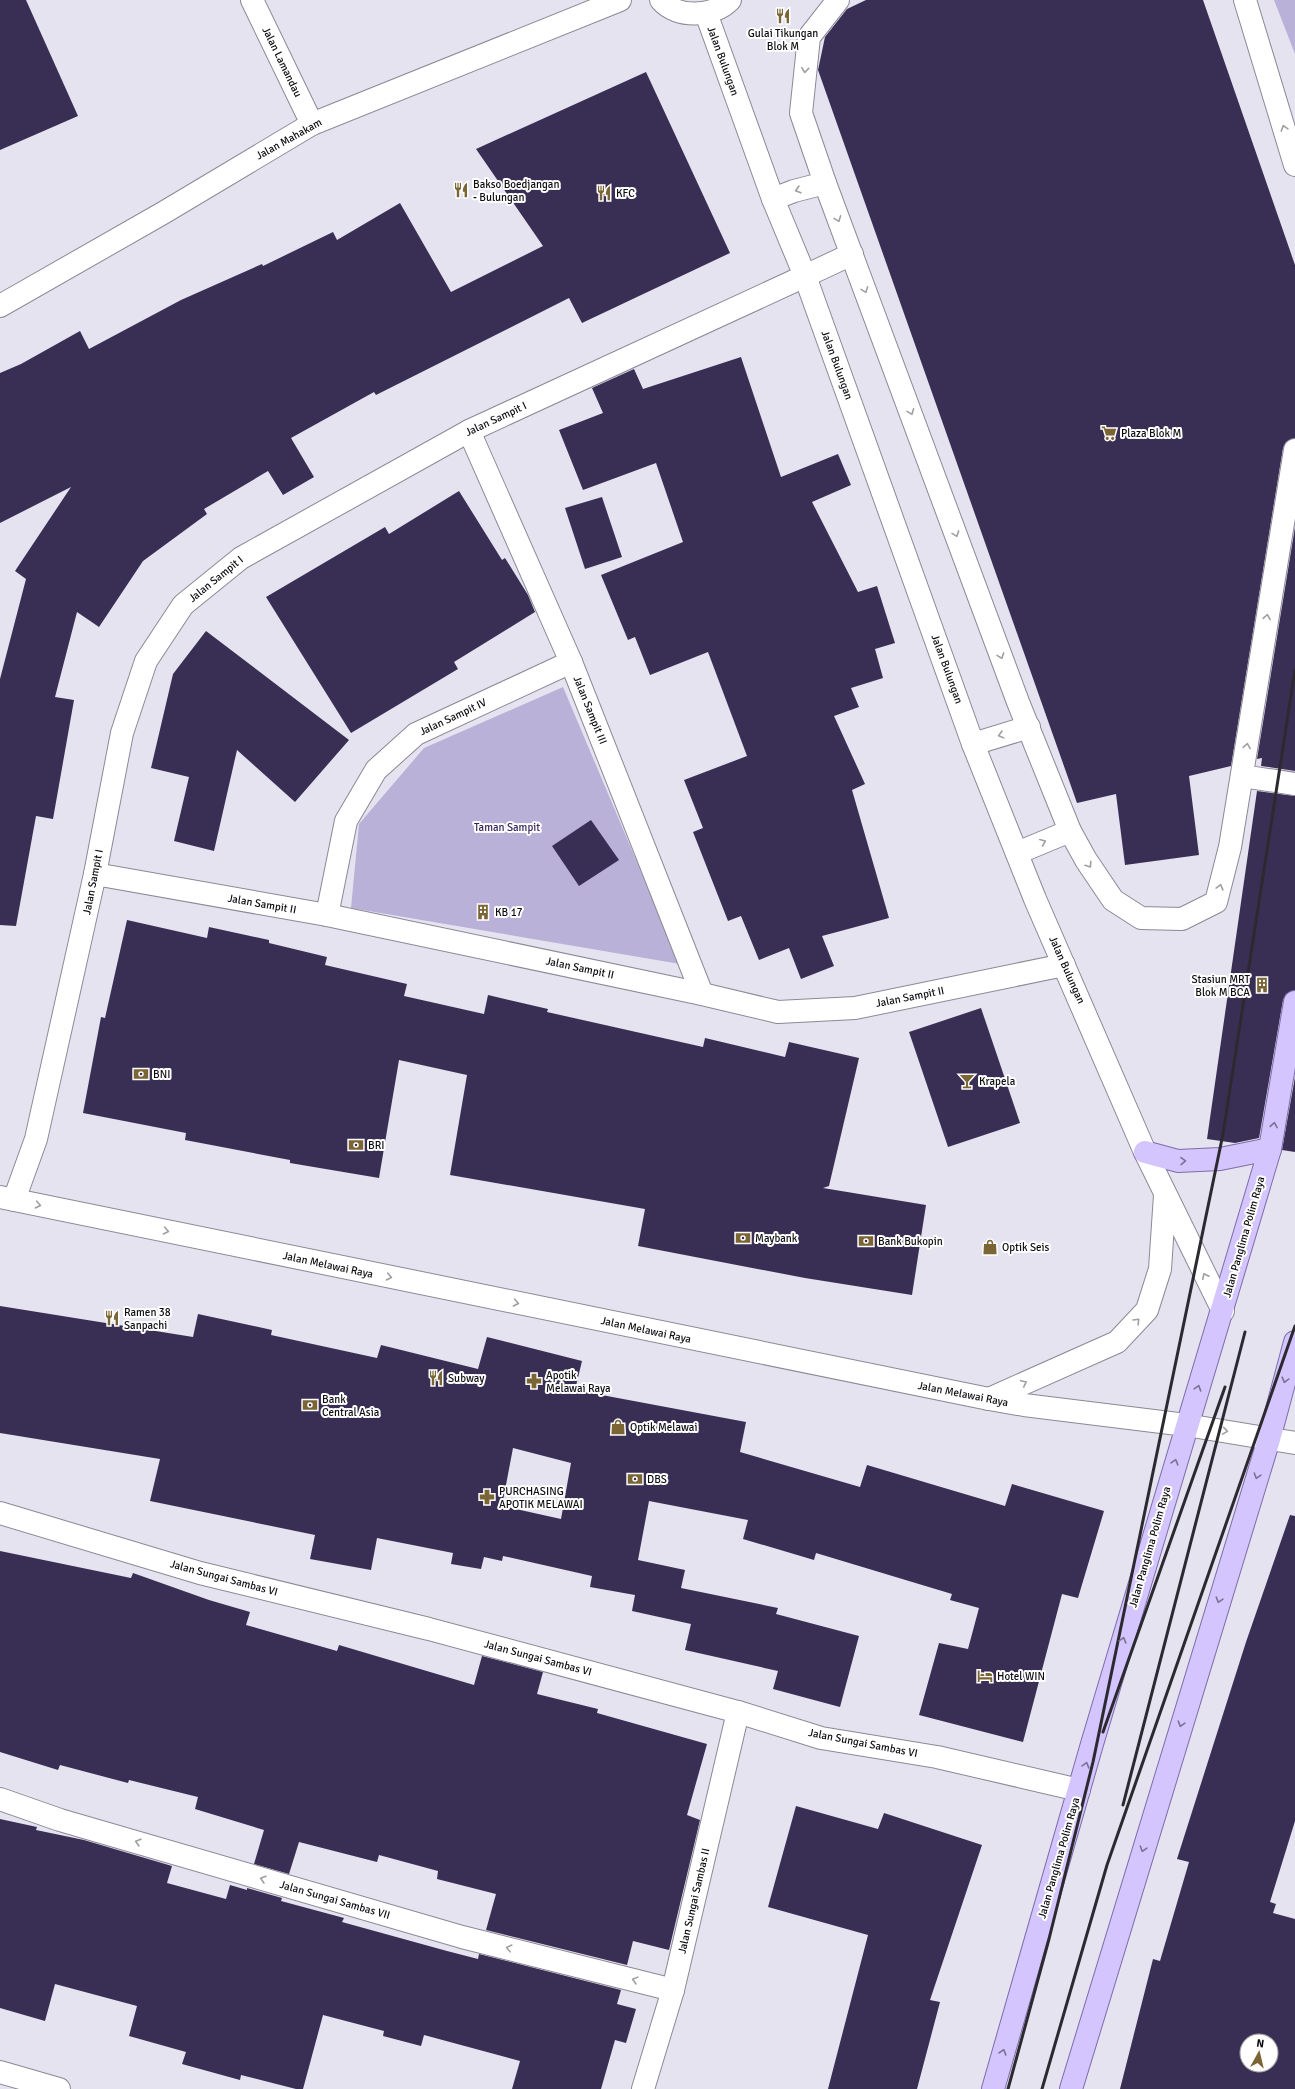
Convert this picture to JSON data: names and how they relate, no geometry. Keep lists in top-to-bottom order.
{
  "streets": {
    "main road": ["Jalan Panglima Polim Raya"],
    "street": [
      "Jalan Bulungan",
      "Jalan Lamandau",
      "Jalan Mahakam",
      "Jalan Sampit I",
      "Jalan Sampit III",
      "Jalan Sampit IV",
      "Jalan Sampit II",
      "Jalan Melawai Raya",
      "Jalan Sungai Sambas VI",
      "Jalan Sungai Sambas VII",
      "Jalan Sungai Sambas II"
    ]
  },
  "crossings": [
    ["Jalan Bulungan", "Jalan Sampit I"],
    ["Jalan Bulungan", "Jalan Sampit II"],
    ["Jalan Bulungan", "Jalan Panglima Polim Raya"],
    ["Jalan Lamandau", "Jalan Mahakam"],
    ["Jalan Sampit I", "Jalan Sampit III"],
    ["Jalan Sampit I", "Jalan Sampit II"],
    ["Jalan Sampit I", "Jalan Melawai Raya"],
    ["Jalan Sampit III", "Jalan Sampit IV"],
    ["Jalan Sampit III", "Jalan Sampit II"],
    ["Jalan Sampit IV", "Jalan Sampit II"],
    ["Jalan Panglima Polim Raya", "Jalan Melawai Raya"],
    ["Jalan Panglima Polim Raya", "Jalan Sungai Sambas VI"],
    ["Jalan Sungai Sambas VI", "Jalan Sungai Sambas II"],
    ["Jalan Sungai Sambas VII", "Jalan Sungai Sambas II"]
  ],
  "one_way": ["Jalan Melawai Raya", "Jalan Sungai Sambas VII"],
  "parks": ["Taman Sampit"],
  "places": {
    "restaurant": [
      "Gulai Tikungan Blok M",
      "Bakso Boedjangan - Bulungan",
      "KFC",
      "Ramen 38 Sanpachi",
      "Subway"
    ],
    "supermarket": ["Plaza Blok M"],
    "building": ["KB 17", "Stasiun MRT Blok M BCA"],
    "bank": [
      "BNI",
      "BRI",
      "Maybank",
      "Bank Bukopin",
      "Bank Central Asia",
      "DBS"
    ],
    "bar": ["Krapela"],
    "shop": ["Optik Seis", "Optik Melawai"],
    "pharmacy": ["Apotik Melawai Raya", "PURCHASING APOTIK MELAWAI"],
    "hotel": ["Hotel WIN"]
  },
  "north": "top"
}
